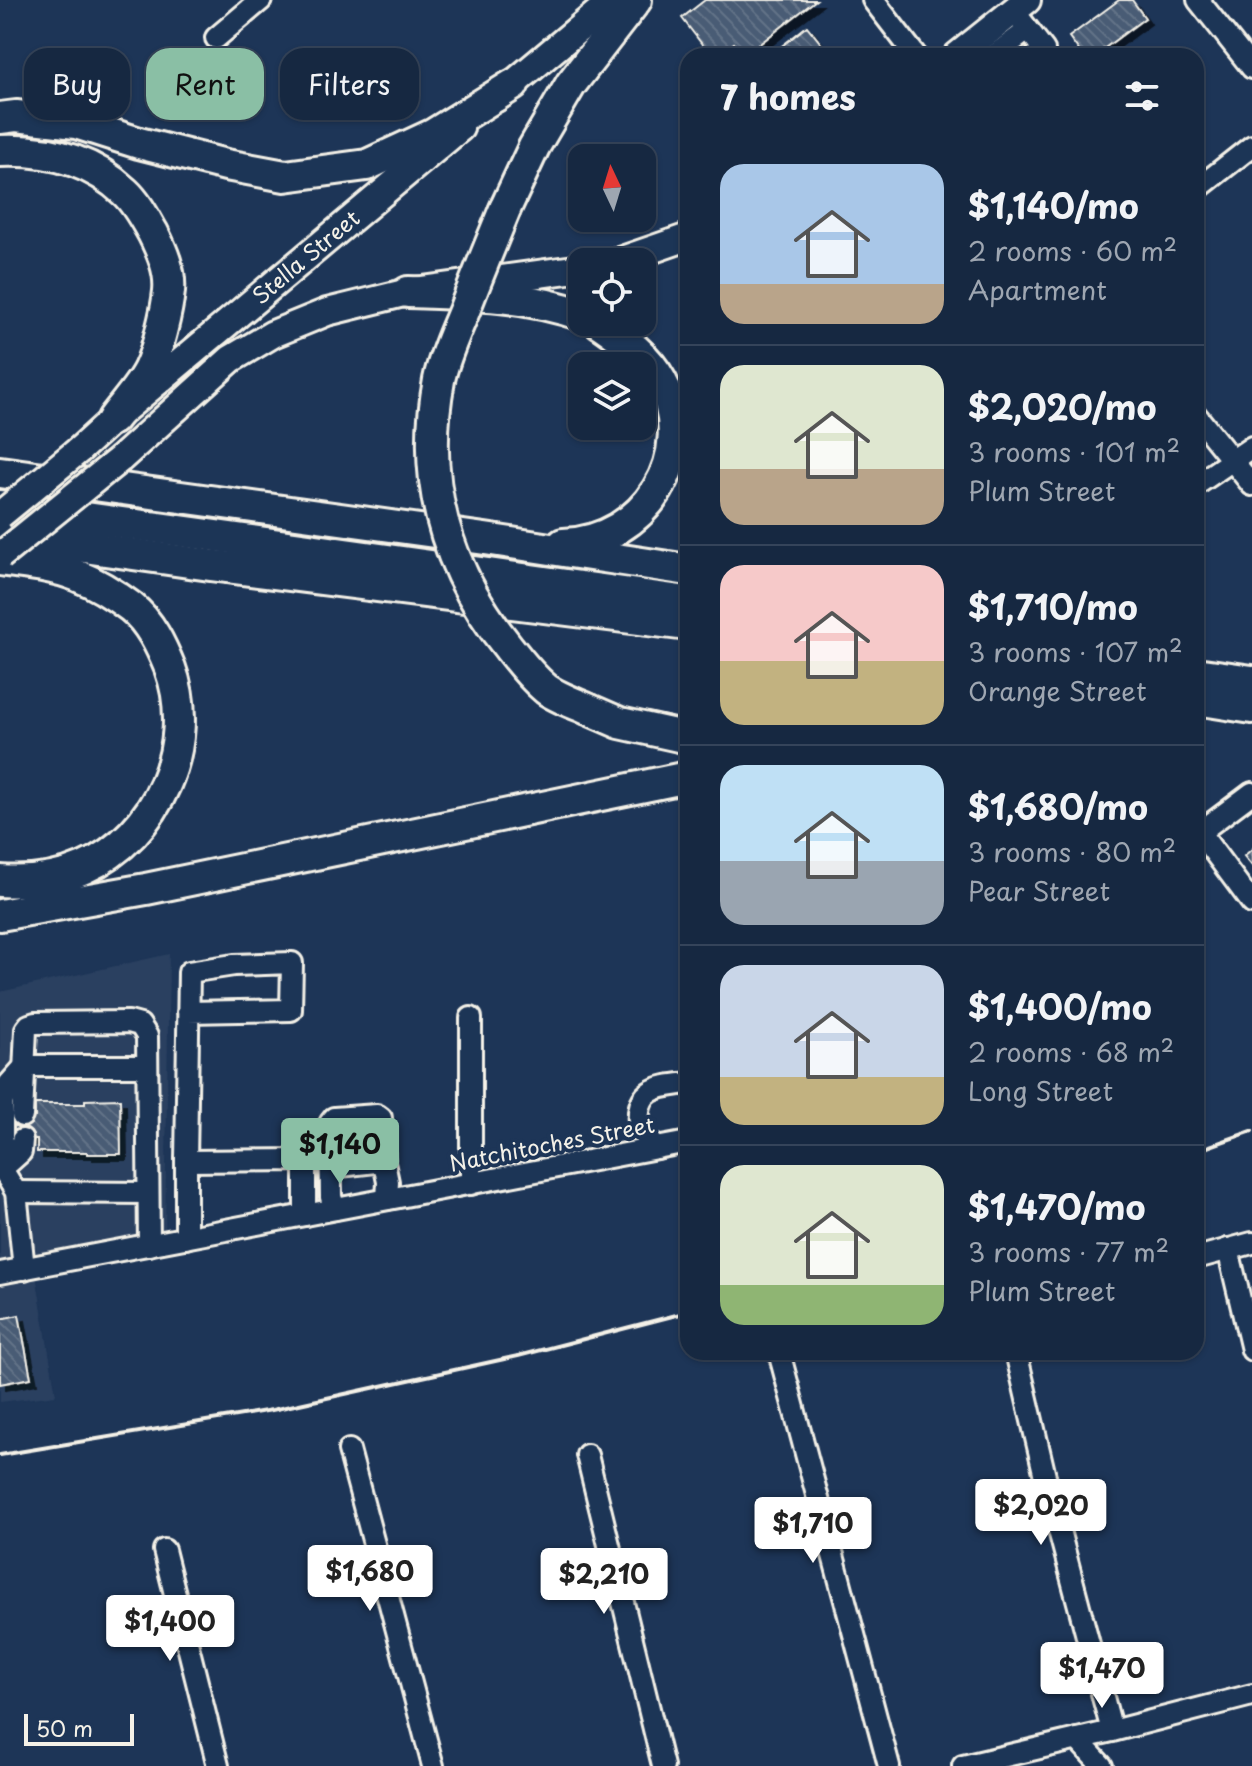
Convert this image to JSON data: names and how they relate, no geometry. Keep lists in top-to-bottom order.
{
  "streets": {
    "main road": ["Stella Street"],
    "street": ["Natchitoches Street"]
  },
  "scale_bar": "50 m",
  "north": "top",
  "page": {
    "chip": ["Buy", "Rent", "Filters"],
    "heading": "7 homes",
    "list": [
      {
        "name": "$1,140/mo",
        "note": "2 rooms · 60 m² · Apartment"
      },
      {
        "name": "$2,020/mo",
        "note": "3 rooms · 101 m² · Plum Street"
      },
      {
        "name": "$1,710/mo",
        "note": "3 rooms · 107 m² · Orange Street"
      },
      {
        "name": "$1,680/mo",
        "note": "3 rooms · 80 m² · Pear Street"
      },
      {
        "name": "$1,400/mo",
        "note": "2 rooms · 68 m² · Long Street"
      },
      {
        "name": "$1,470/mo",
        "note": "3 rooms · 77 m² · Plum Street"
      }
    ],
    "price": [
      "$1,140",
      "$2,020",
      "$1,710",
      "$1,680",
      "$2,210",
      "$1,400",
      "$1,470"
    ],
    "scale": "50 m"
  }
}
